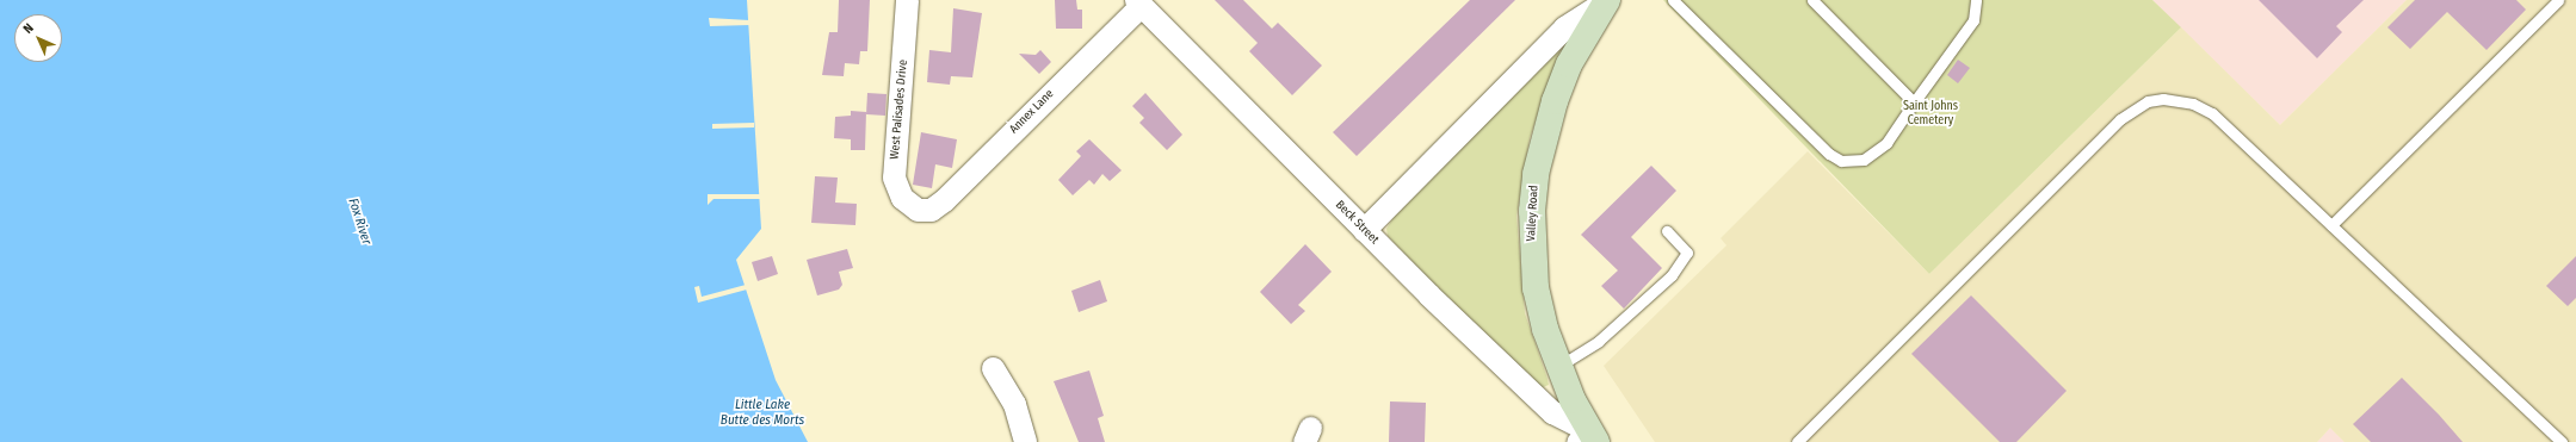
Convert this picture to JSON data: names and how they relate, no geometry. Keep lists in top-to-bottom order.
{
  "streets": {
    "main road": ["Valley Road"],
    "street": ["West Palisades Drive", "Annex Lane", "Beck Street"]
  },
  "crossings": [
    ["West Palisades Drive", "Annex Lane"],
    ["Annex Lane", "Beck Street"],
    ["Valley Road", "Beck Street"]
  ],
  "water": ["Fox River", "Little Lake Butte des Morts"],
  "parks": ["Saint Johns Cemetery"],
  "north": "top left"
}
